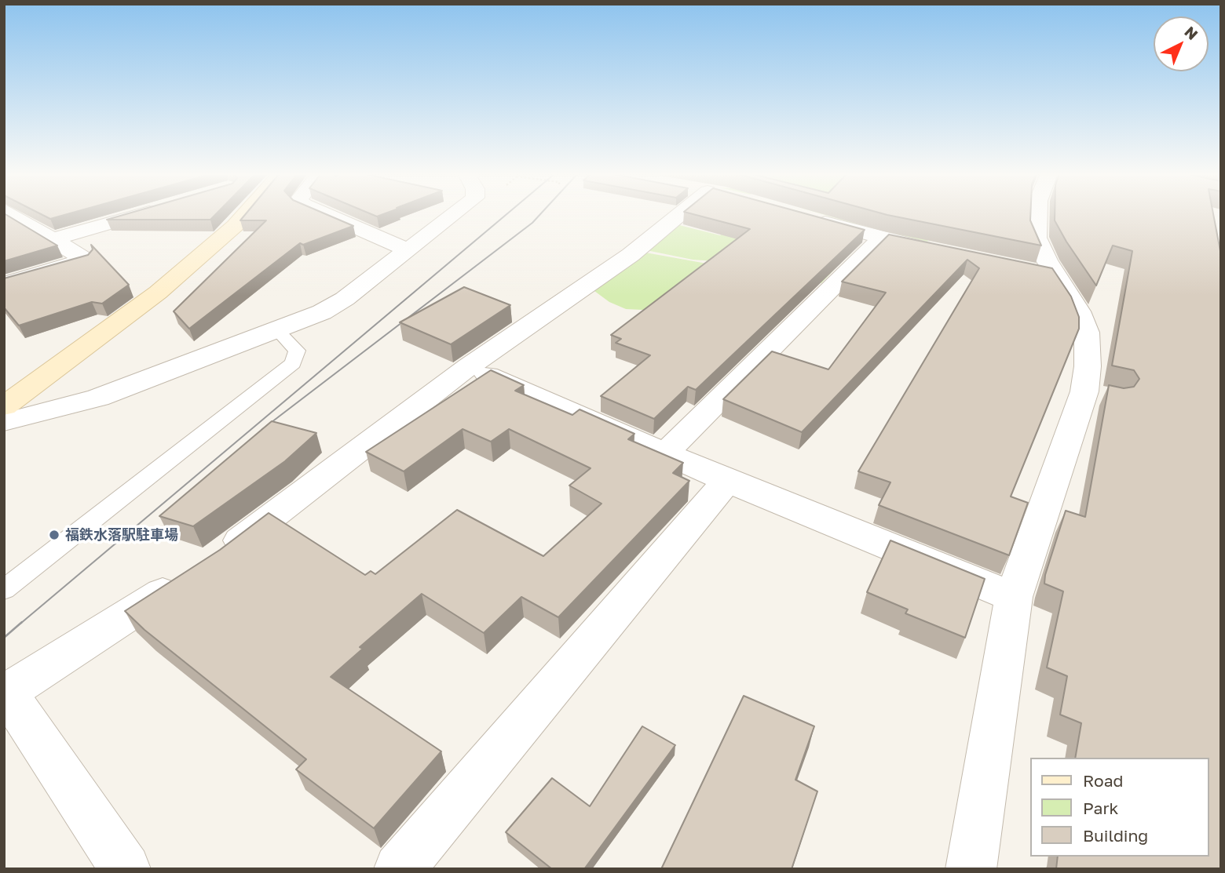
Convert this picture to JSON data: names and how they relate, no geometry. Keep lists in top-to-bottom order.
{
  "places": ["福鉄水落駅駐車場"],
  "legend": ["Road", "Park", "Building"],
  "north": "top right"
}
